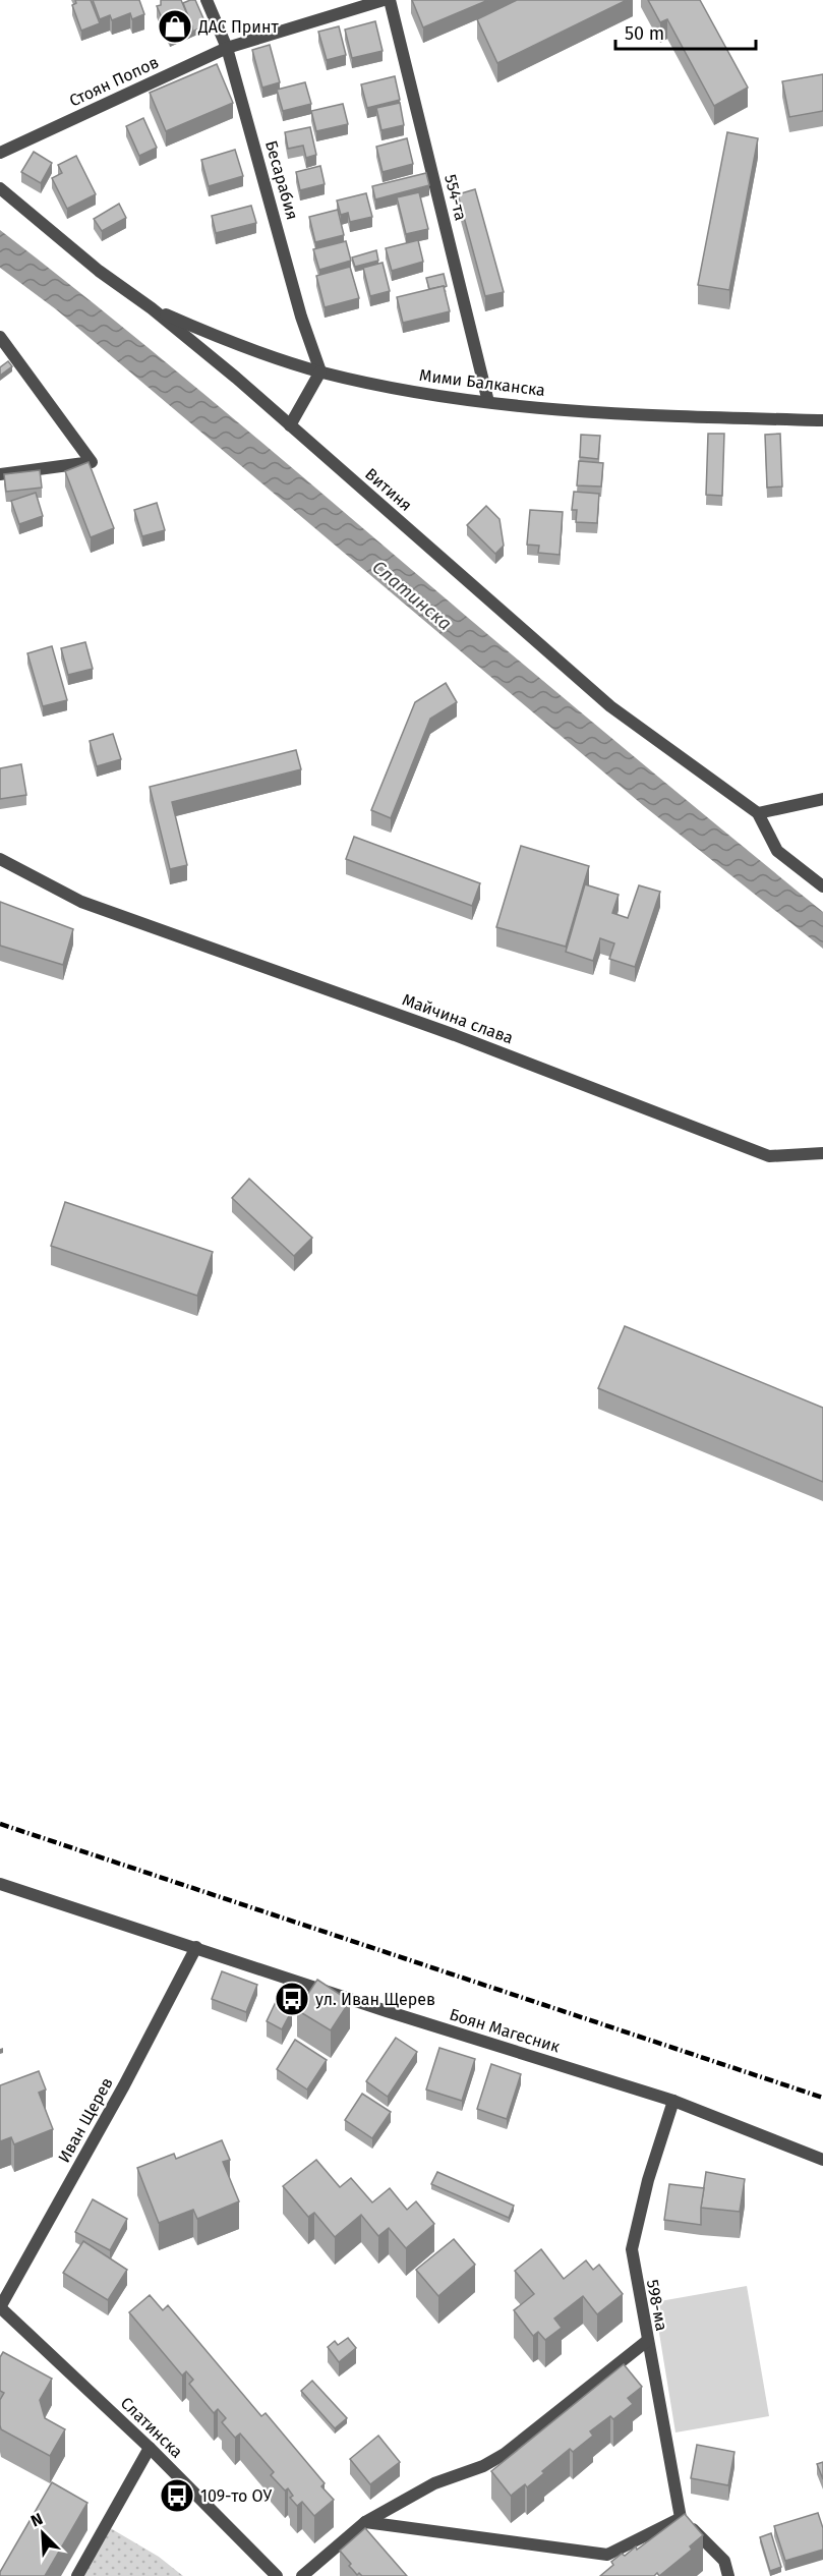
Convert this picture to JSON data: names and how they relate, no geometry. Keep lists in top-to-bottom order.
{
  "streets": {
    "street": [
      "Стоян Попов",
      "Бесарабия",
      "554-та",
      "Мими Балканска",
      "Витиня",
      "Майчина слава",
      "Боян Магесник",
      "Иван Щерев",
      "598-ма",
      "Слатинска"
    ]
  },
  "crossings": [
    ["Стоян Попов", "Бесарабия"],
    ["Бесарабия", "Мими Балканска"],
    ["554-та", "Мими Балканска"],
    ["Мими Балканска", "Витиня"],
    ["Боян Магесник", "Иван Щерев"],
    ["Боян Магесник", "598-ма"],
    ["Иван Щерев", "Слатинска"]
  ],
  "water": ["Слатинска"],
  "places": {
    "shop": ["ДАС Принт"],
    "bus stop": ["ул. Иван Щерев", "109-то ОУ"]
  },
  "scale_bar": "50 m",
  "north": "top left"
}
